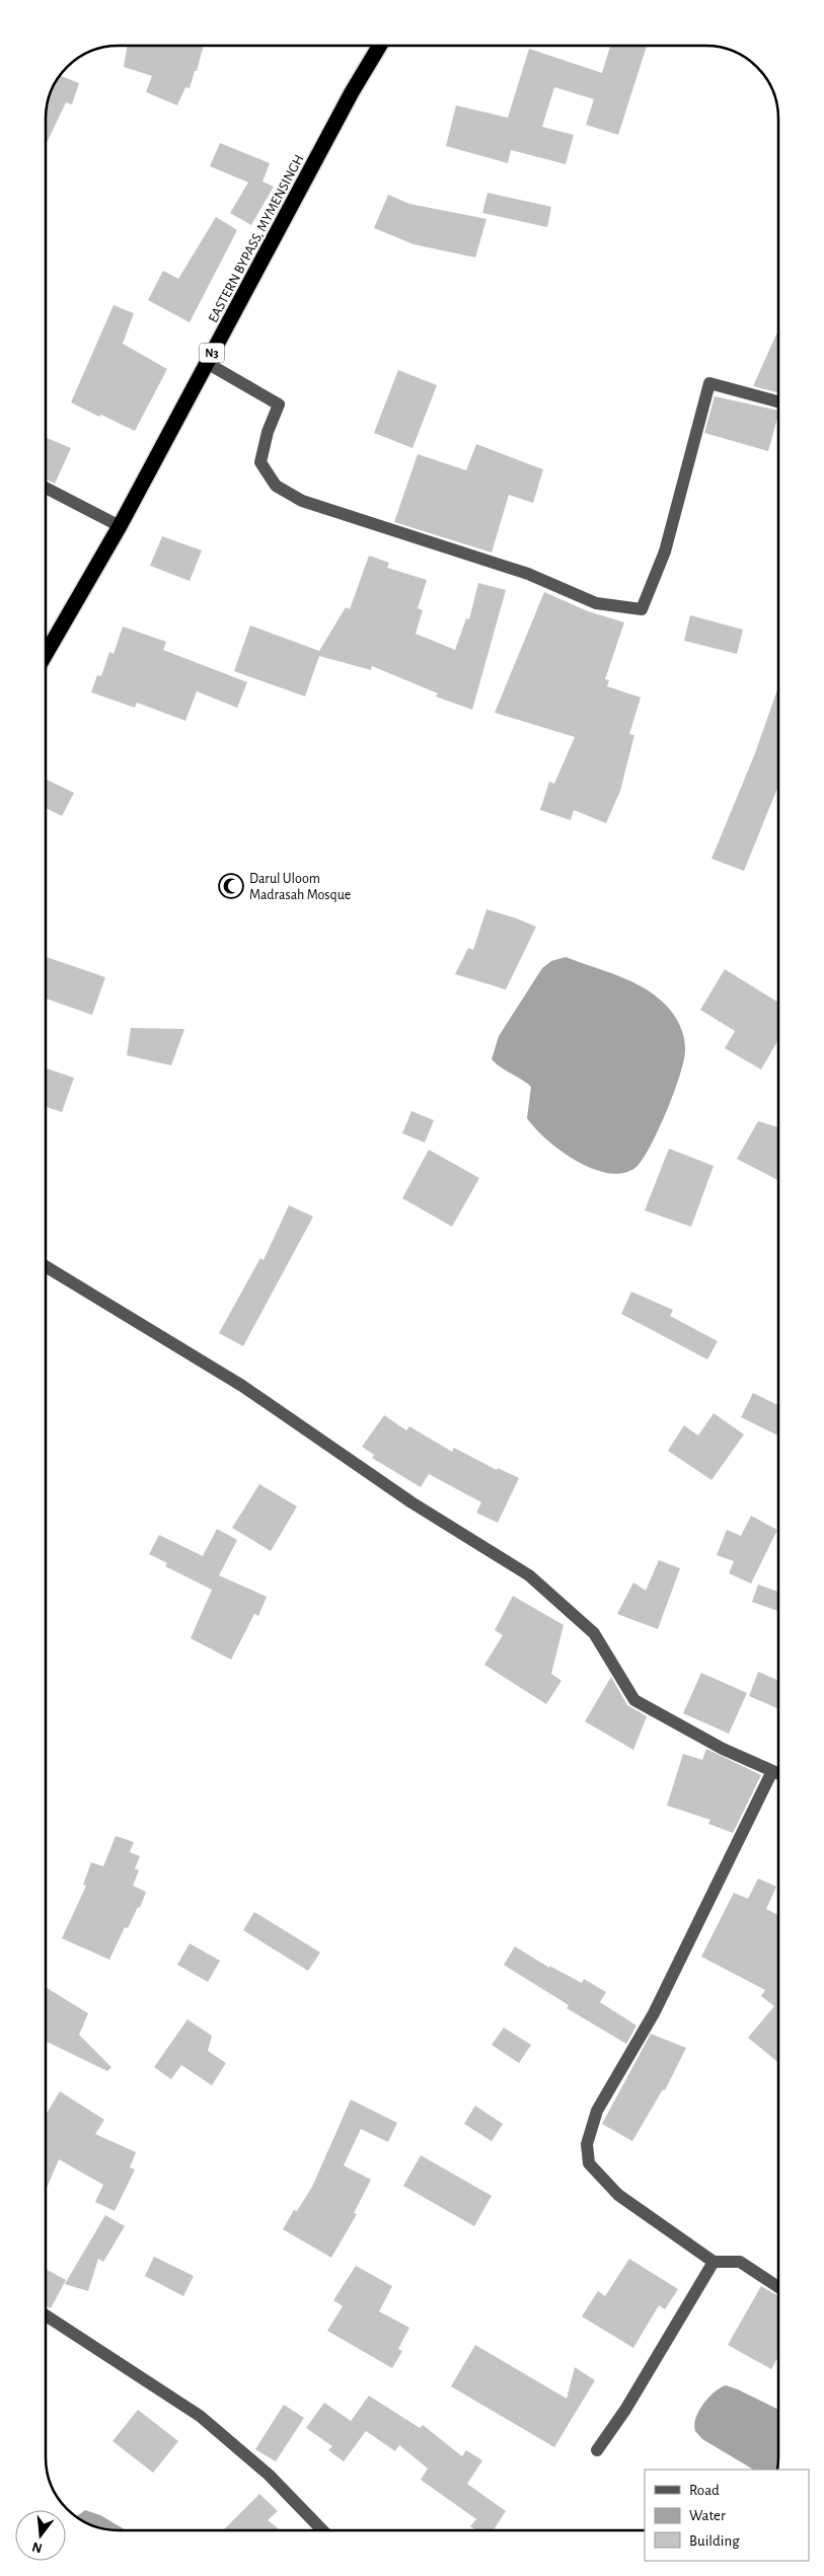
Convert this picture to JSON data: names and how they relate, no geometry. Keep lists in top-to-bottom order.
{
  "streets": {
    "highway": ["EASTERN BYPASS, MYMENSINGH", "N3"]
  },
  "places": {
    "mosque": ["Darul Uloom Madrasah Mosque"]
  },
  "legend": ["Road", "Water", "Building"],
  "north": "bottom"
}
